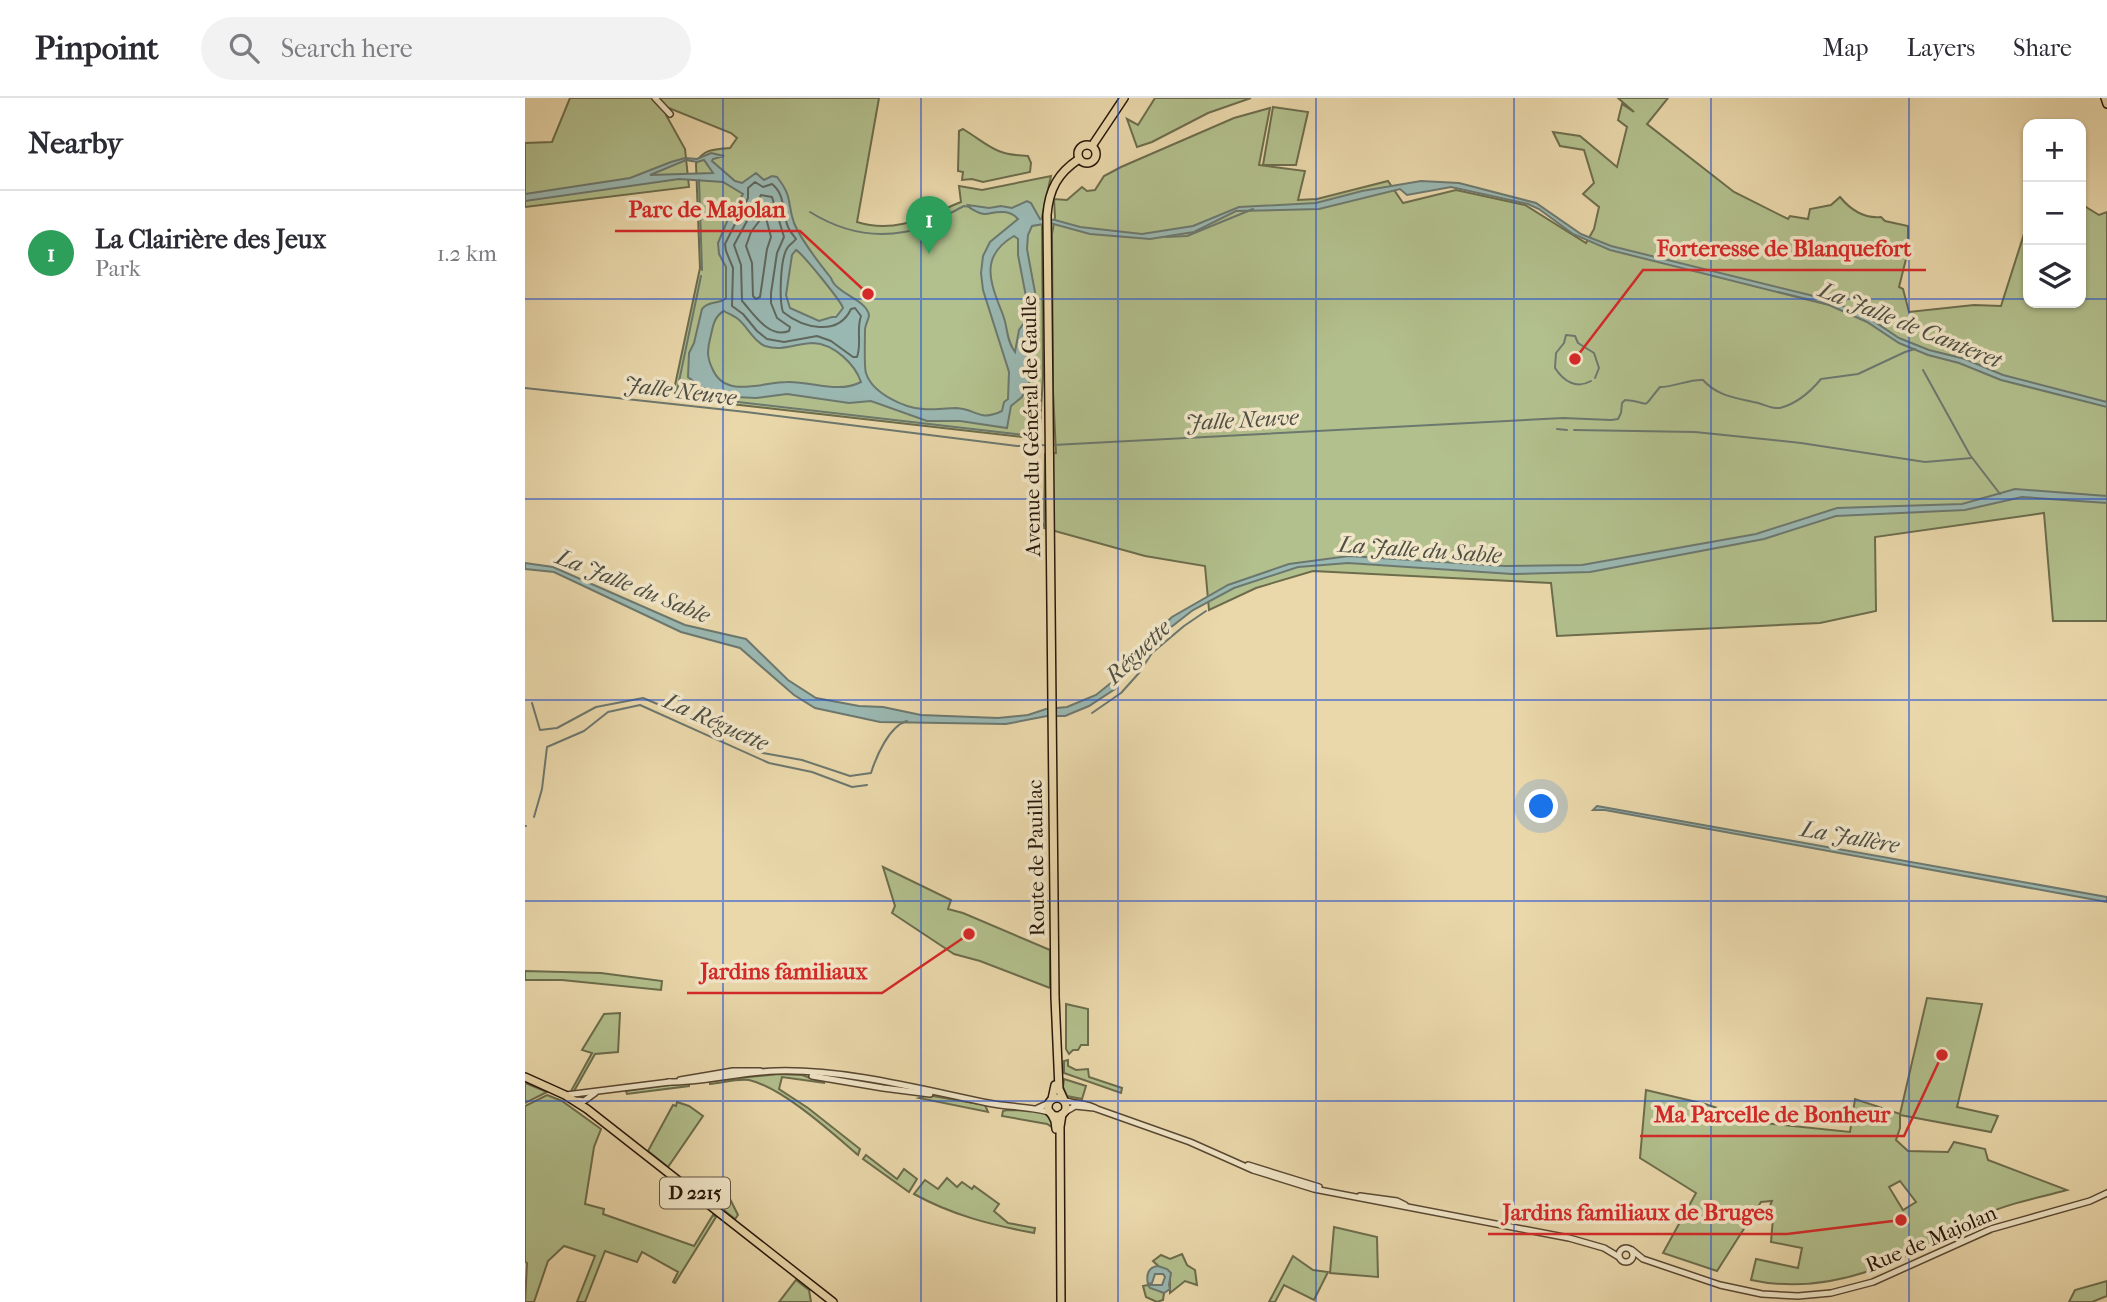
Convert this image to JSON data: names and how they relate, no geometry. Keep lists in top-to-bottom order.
{
  "streets": {
    "main road": ["Avenue du Général de Gaulle", "Route de Pauillac", "D 2215"],
    "street": ["Rue de Majolan"]
  },
  "crossings": [
    ["Avenue du Général de Gaulle", "Route de Pauillac"]
  ],
  "water": [
    "La Jalle de Canteret",
    "Jalle Neuve",
    "La Jalle du Sable",
    "Réguette",
    "La Réguette",
    "La Jallère"
  ],
  "places": [
    "Parc de Majolan",
    "Forteresse de Blanquefort",
    "Jardins familiaux",
    "Ma Parcelle de Bonheur",
    "Jardins familiaux de Bruges"
  ],
  "page": {
    "header": "Pinpoint",
    "search": "Search here",
    "nav": ["Map", "Layers", "Share"],
    "heading": "Nearby",
    "map_buttons": ["+", "−"],
    "list": [
      {
        "mark": "1",
        "name": "La Clairière des Jeux",
        "note": "Park",
        "value": "1.2 km"
      }
    ],
    "pins": "1"
  }
}
